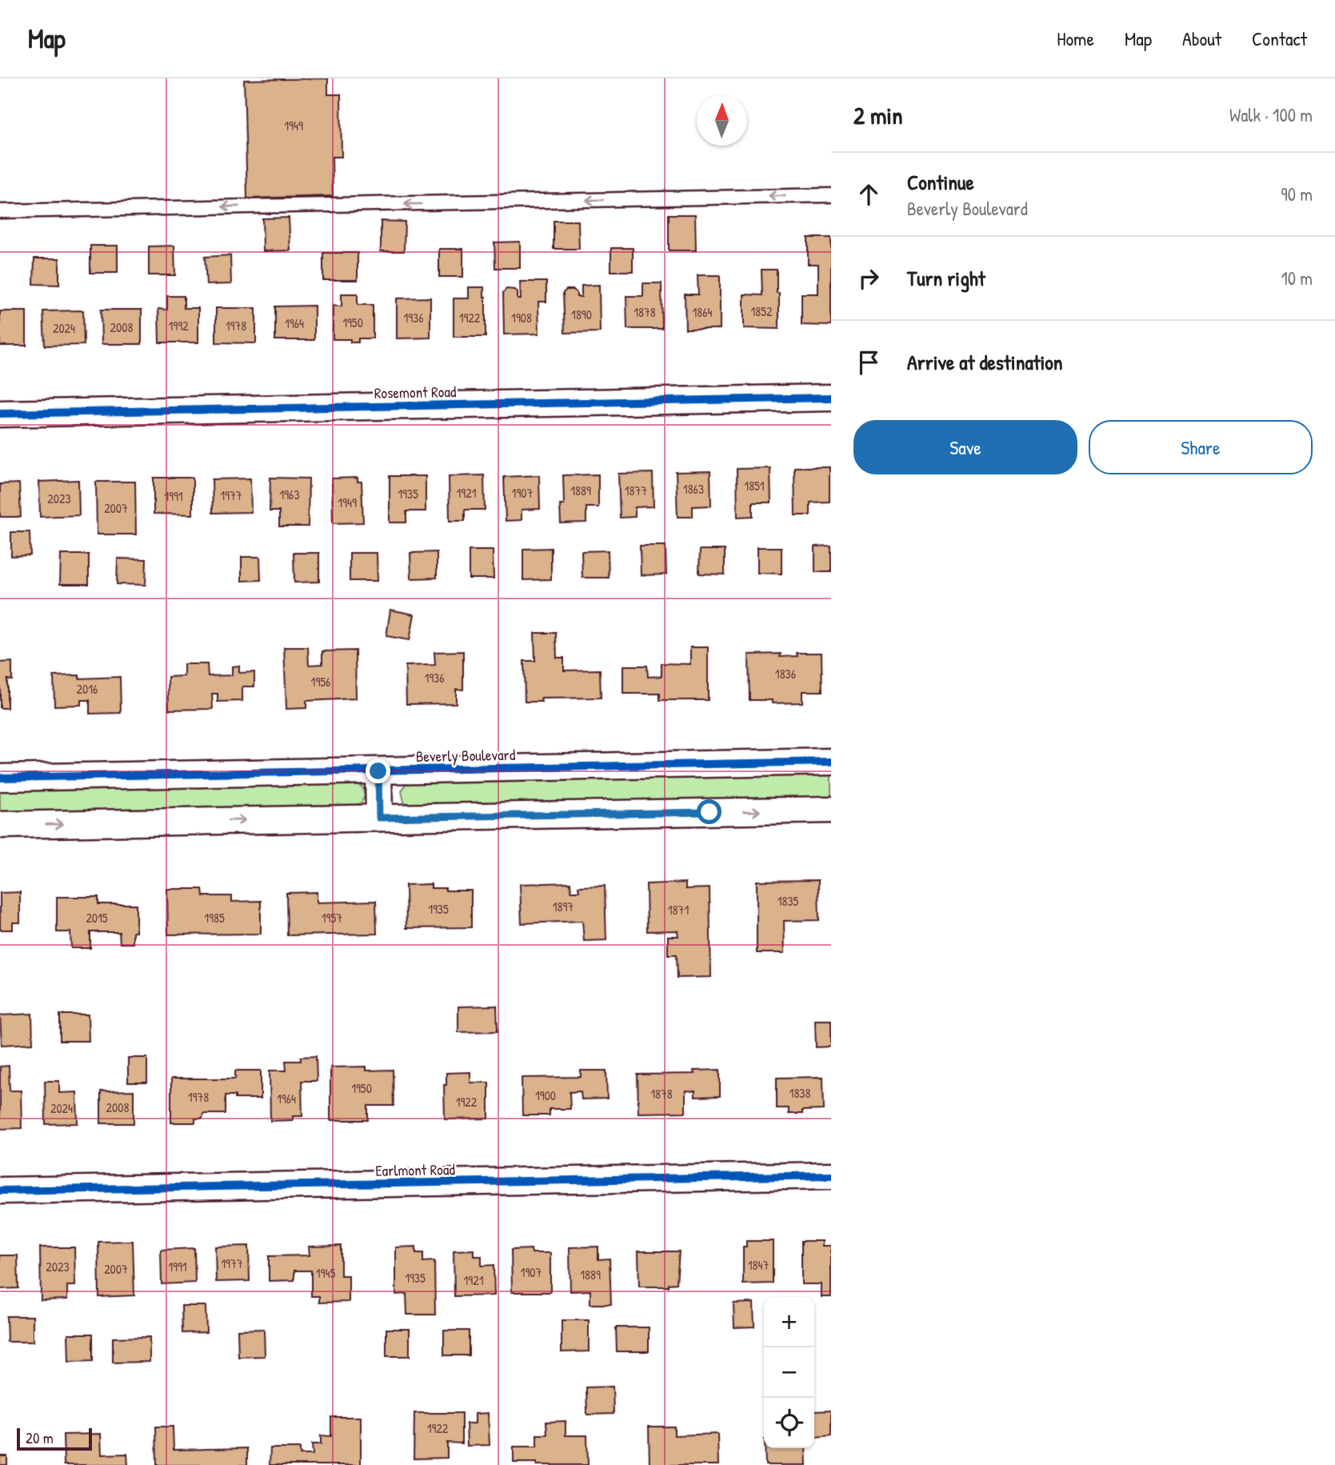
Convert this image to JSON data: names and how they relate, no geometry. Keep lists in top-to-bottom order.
{
  "streets": {
    "street": ["Rosemont Road", "Beverly Boulevard", "Earlmont Road"]
  },
  "house_numbers": [
    "1949",
    "1852",
    "1878",
    "1864",
    "1890",
    "1936",
    "1922",
    "1908",
    "1950",
    "1964",
    "1992",
    "1978",
    "2008",
    "2024",
    "1851",
    "1863",
    "1889",
    "1877",
    "1921",
    "1907",
    "1935",
    "1963",
    "1977",
    "1991",
    "2023",
    "1949",
    "2007",
    "1836",
    "1936",
    "1956",
    "2016",
    "1835",
    "1897",
    "1935",
    "1871",
    "2015",
    "1985",
    "1957",
    "1950",
    "1838",
    "1878",
    "1900",
    "1978",
    "1964",
    "1922",
    "2008",
    "2024",
    "1977",
    "1847",
    "2023",
    "1991",
    "2007",
    "1907",
    "1945",
    "1889",
    "1935",
    "1921",
    "1922"
  ],
  "scale_bar": "20 m",
  "north": "top",
  "page": {
    "header": "Map",
    "nav": [
      "Home",
      "Map",
      "About",
      "Contact"
    ],
    "heading": ["2 min", "Walk · 100 m"],
    "list": [
      ["Continue", "Beverly Boulevard", "90 m"],
      ["Turn right", "10 m"],
      "Arrive at destination"
    ],
    "buttons": ["Save", "Share"],
    "map_buttons": ["+", "−"],
    "scale": "20 m"
  }
}
